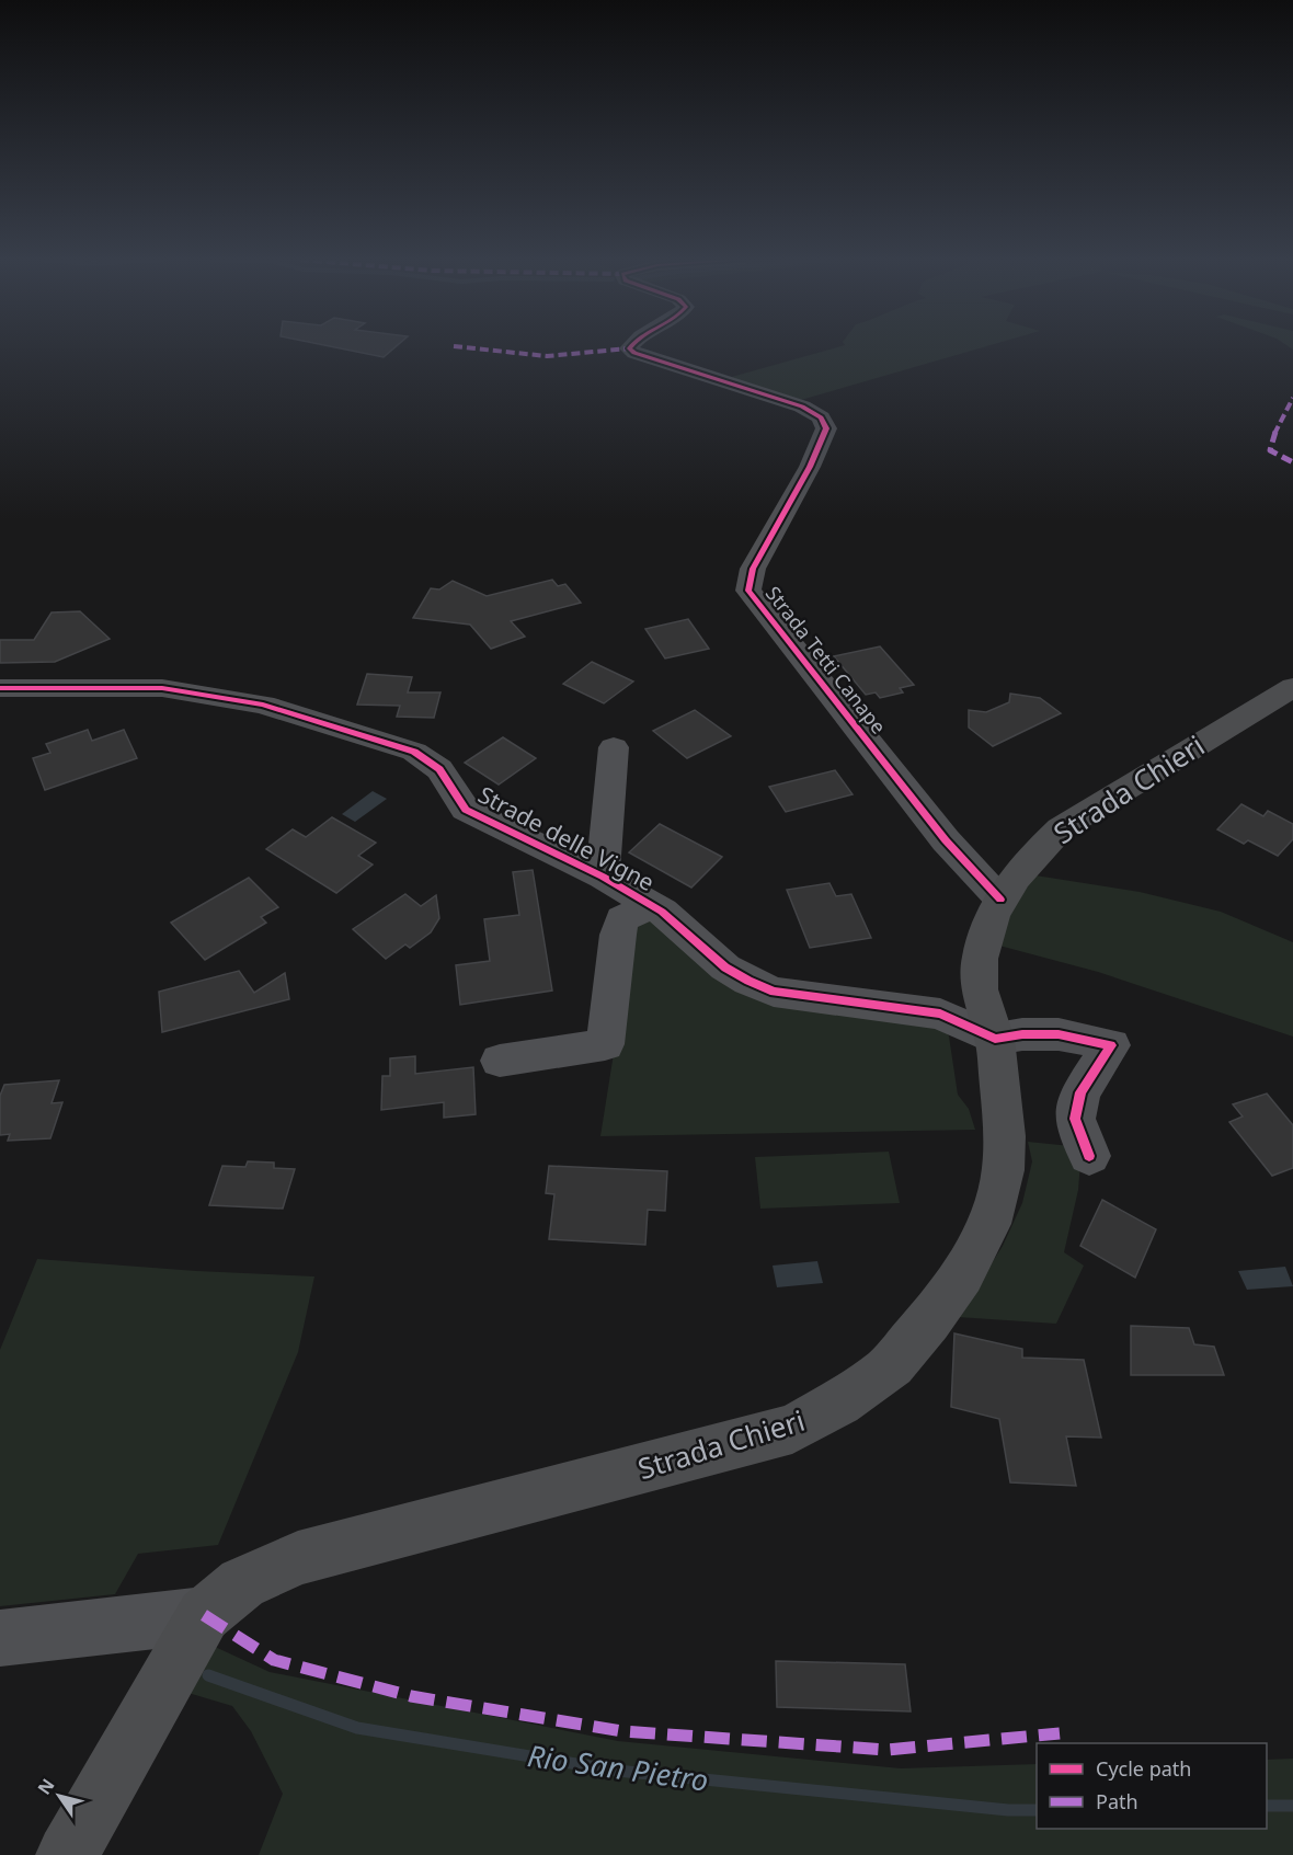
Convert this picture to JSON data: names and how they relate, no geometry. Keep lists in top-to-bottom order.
{
  "streets": {
    "main road": ["Strada Chieri"],
    "street": ["Strada Tetti Canape", "Strade delle Vigne"]
  },
  "crossings": [
    ["Strada Tetti Canape", "Strada Chieri"],
    ["Strada Chieri", "Strade delle Vigne"]
  ],
  "water": ["Rio San Pietro"],
  "legend": ["Cycle path", "Path"],
  "north": "top left"
}
